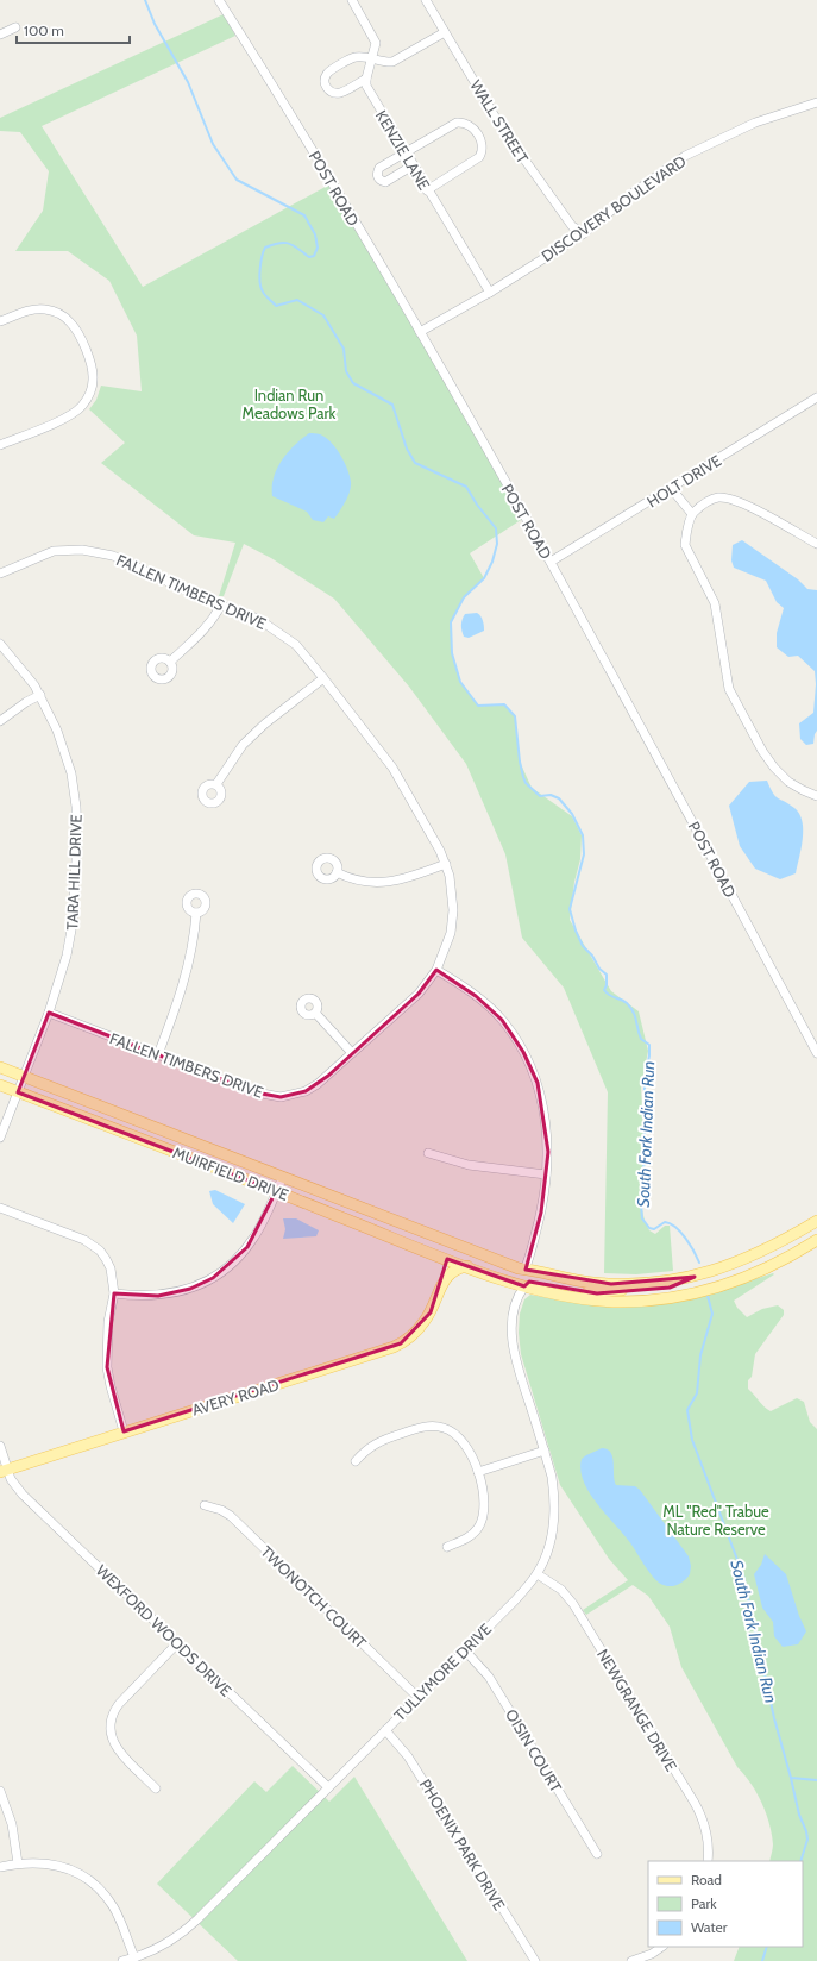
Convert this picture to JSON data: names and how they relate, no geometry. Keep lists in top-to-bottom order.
{
  "streets": {
    "main road": ["MUIRFIELD DRIVE", "AVERY ROAD"],
    "street": [
      "WALL STREET",
      "KENZIE LANE",
      "POST ROAD",
      "DISCOVERY BOULEVARD",
      "HOLT DRIVE",
      "FALLEN TIMBERS DRIVE",
      "TARA HILL DRIVE",
      "TWONOTCH COURT",
      "WEXFORD WOODS DRIVE",
      "TULLYMORE DRIVE",
      "NEWGRANGE DRIVE",
      "OISIN COURT",
      "PHOENIX PARK DRIVE"
    ]
  },
  "crossings": [
    ["WALL STREET", "DISCOVERY BOULEVARD"],
    ["KENZIE LANE", "DISCOVERY BOULEVARD"],
    ["POST ROAD", "DISCOVERY BOULEVARD"],
    ["POST ROAD", "HOLT DRIVE"],
    ["FALLEN TIMBERS DRIVE", "TARA HILL DRIVE"],
    ["TARA HILL DRIVE", "MUIRFIELD DRIVE"],
    ["MUIRFIELD DRIVE", "AVERY ROAD"],
    ["MUIRFIELD DRIVE", "TULLYMORE DRIVE"],
    ["AVERY ROAD", "WEXFORD WOODS DRIVE"],
    ["TWONOTCH COURT", "TULLYMORE DRIVE"],
    ["WEXFORD WOODS DRIVE", "TULLYMORE DRIVE"],
    ["TULLYMORE DRIVE", "NEWGRANGE DRIVE"],
    ["TULLYMORE DRIVE", "OISIN COURT"],
    ["TULLYMORE DRIVE", "PHOENIX PARK DRIVE"]
  ],
  "water": ["South Fork Indian Run"],
  "parks": ["Indian Run Meadows Park", "ML \"Red\" Trabue Nature Reserve"],
  "legend": ["Road", "Park", "Water"],
  "scale_bar": "100 m"
}
